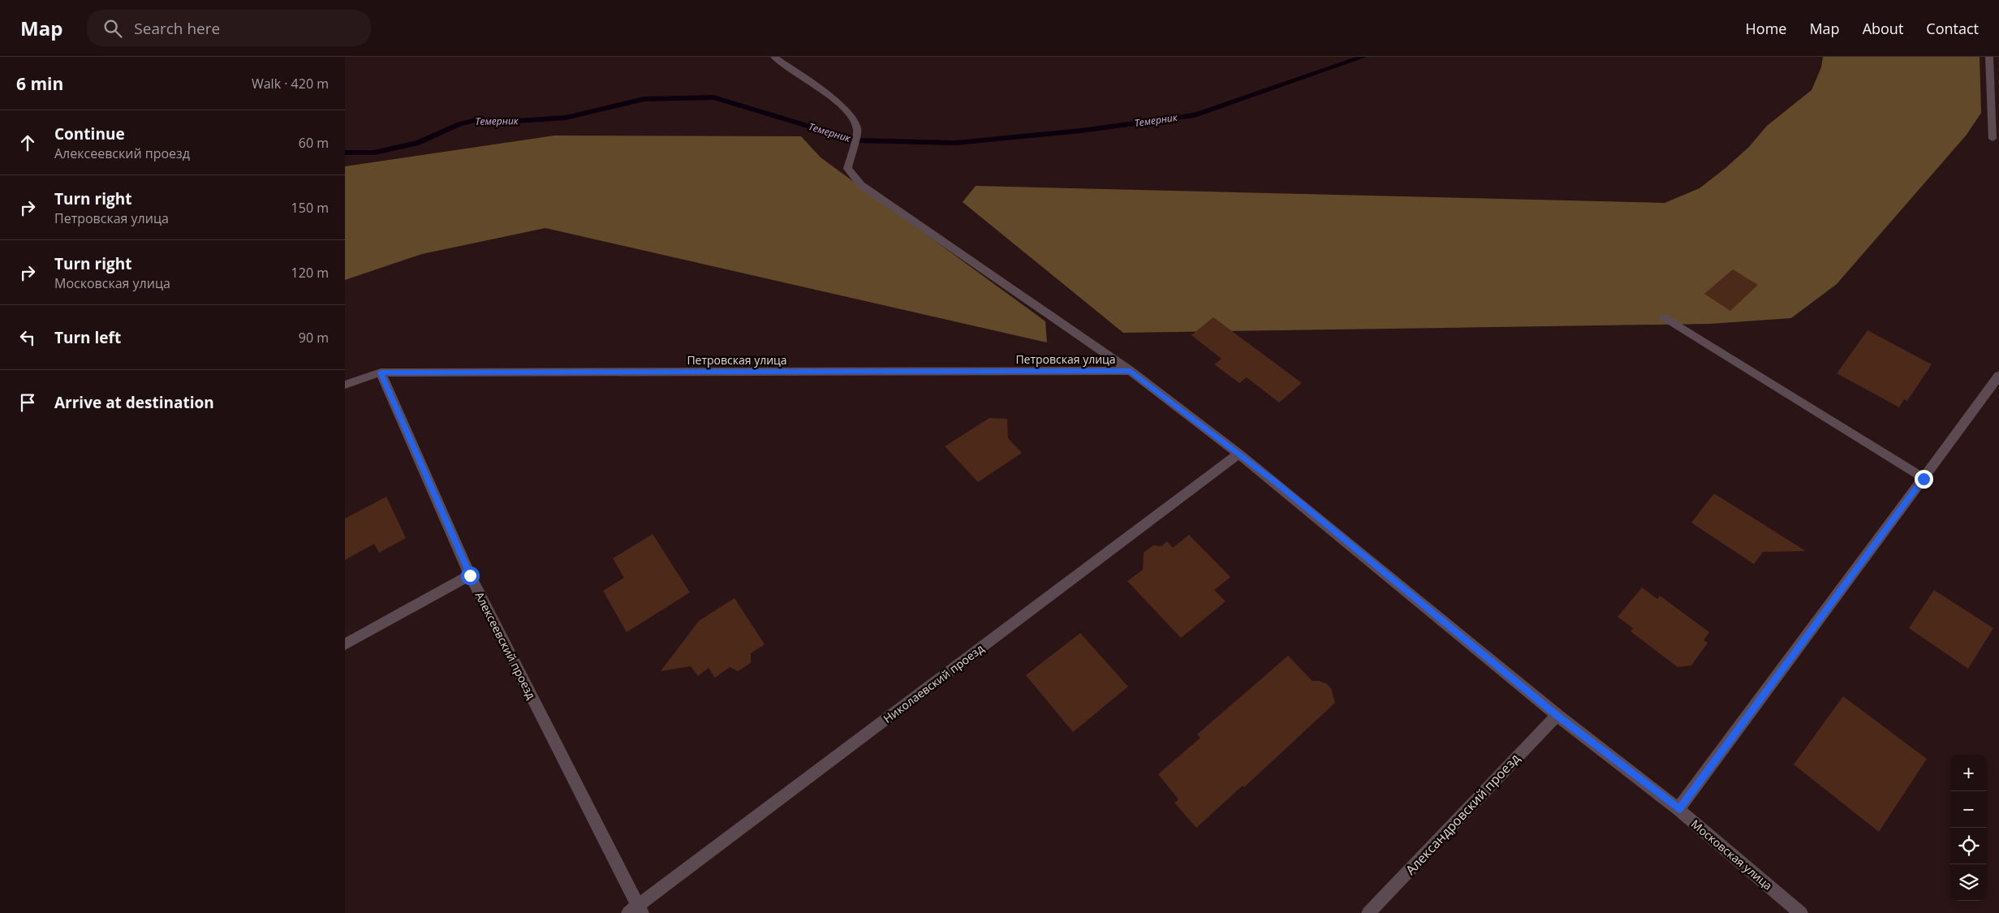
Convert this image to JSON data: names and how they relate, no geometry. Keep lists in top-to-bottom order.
{
  "streets": {
    "street": [
      "Петровская улица",
      "Алексеевский проезд",
      "Николаевский проезд",
      "Александровский проезд",
      "Московская улица"
    ]
  },
  "crossings": [
    ["Петровская улица", "Алексеевский проезд"],
    ["Петровская улица", "Московская улица"],
    ["Алексеевский проезд", "Николаевский проезд"],
    ["Николаевский проезд", "Московская улица"],
    ["Александровский проезд", "Московская улица"]
  ],
  "water": ["Темерник"],
  "page": {
    "header": "Map",
    "search": "Search here",
    "nav": [
      "Home",
      "Map",
      "About",
      "Contact"
    ],
    "heading": ["6 min", "Walk · 420 m"],
    "list": [
      ["Continue", "Алексеевский проезд", "60 m"],
      ["Turn right", "Петровская улица", "150 m"],
      ["Turn right", "Московская улица", "120 m"],
      ["Turn left", "90 m"],
      "Arrive at destination"
    ],
    "map_buttons": ["+", "−"]
  }
}
